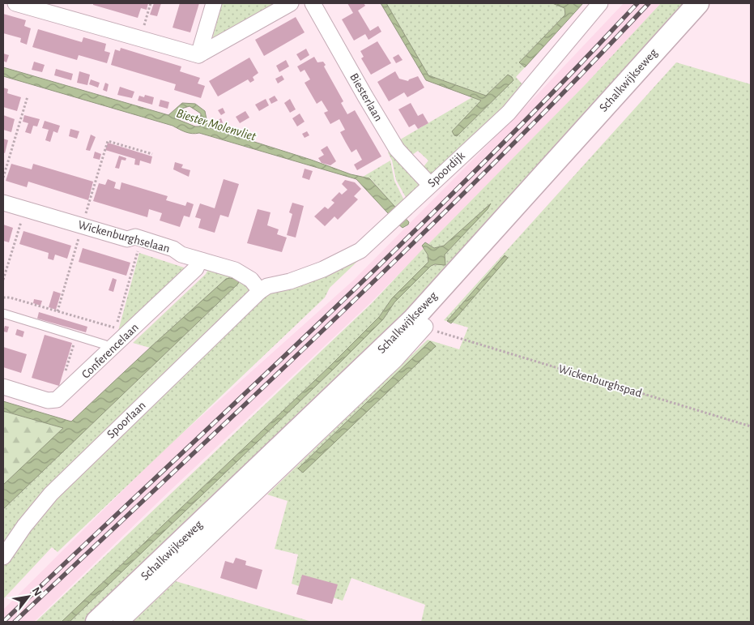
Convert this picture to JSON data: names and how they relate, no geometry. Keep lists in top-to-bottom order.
{
  "streets": {
    "street": [
      "Schalkwijkseweg",
      "Biesterlaan",
      "Spoordijk",
      "Wickenburghselaan",
      "Conferencelaan",
      "Spoorlaan"
    ],
    "path": ["Wickenburghspad"]
  },
  "crossings": [
    ["Biesterlaan", "Spoordijk"],
    ["Spoordijk", "Wickenburghselaan"],
    ["Spoordijk", "Spoorlaan"],
    ["Wickenburghselaan", "Conferencelaan"],
    ["Wickenburghselaan", "Spoorlaan"]
  ],
  "water": ["Biester Molenvliet"],
  "north": "top right"
}
